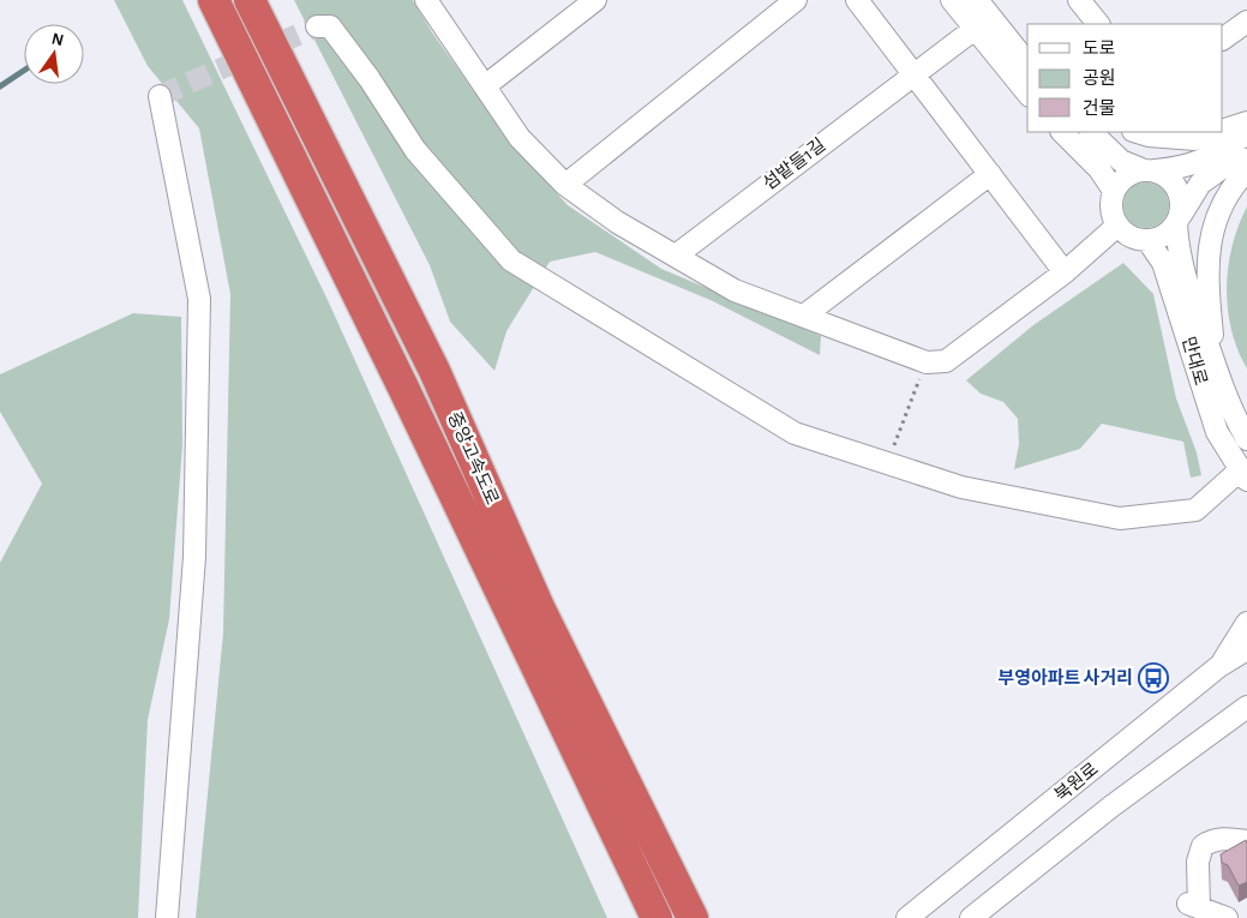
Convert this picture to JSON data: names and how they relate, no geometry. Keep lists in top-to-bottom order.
{
  "streets": {
    "highway": ["중앙고속도로"],
    "street": ["섬밭들1길", "만대로", "북원로"]
  },
  "places": {
    "bus stop": ["부영아파트 사거리"]
  },
  "legend": ["도로", "공원", "건물"],
  "north": "top"
}
